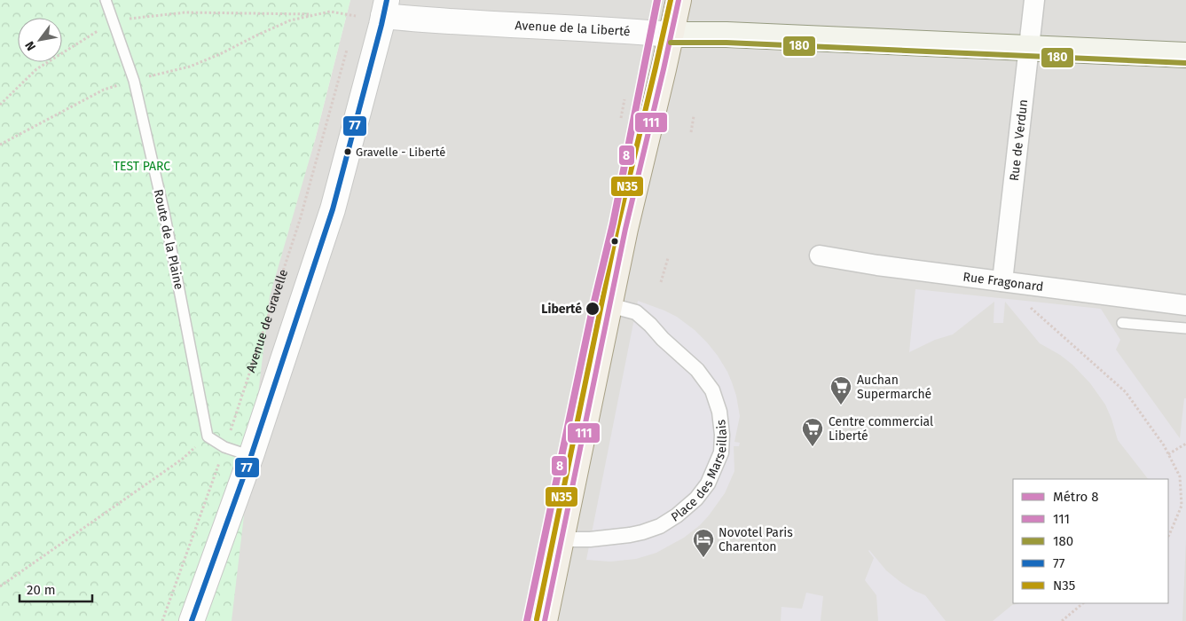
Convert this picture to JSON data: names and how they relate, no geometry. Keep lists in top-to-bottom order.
{
  "streets": {
    "main road": ["Avenue de la Liberté"],
    "street": ["Rue de Verdun", "Rue Fragonard", "Place des Marseillais"],
    "lane": ["Route de la Plaine"],
    "path": ["Avenue de Gravelle"]
  },
  "crossings": [
    ["Avenue de la Liberté", "Rue de Verdun"],
    ["Rue de Verdun", "Rue Fragonard"]
  ],
  "parks": ["TEST PARC"],
  "places": {
    "other": ["Gravelle - Liberté", "Liberté"],
    "supermarket": ["Auchan Supermarché", "Centre commercial Liberté"],
    "hotel": ["Novotel Paris Charenton"]
  },
  "lines": [
    "metro line 8",
    "transit line 111",
    "transit line 77",
    "transit line N35",
    "transit line 180"
  ],
  "legend": [
    "Métro 8",
    "111",
    "180",
    "77",
    "N35"
  ],
  "scale_bar": "20 m",
  "north": "bottom left"
}
